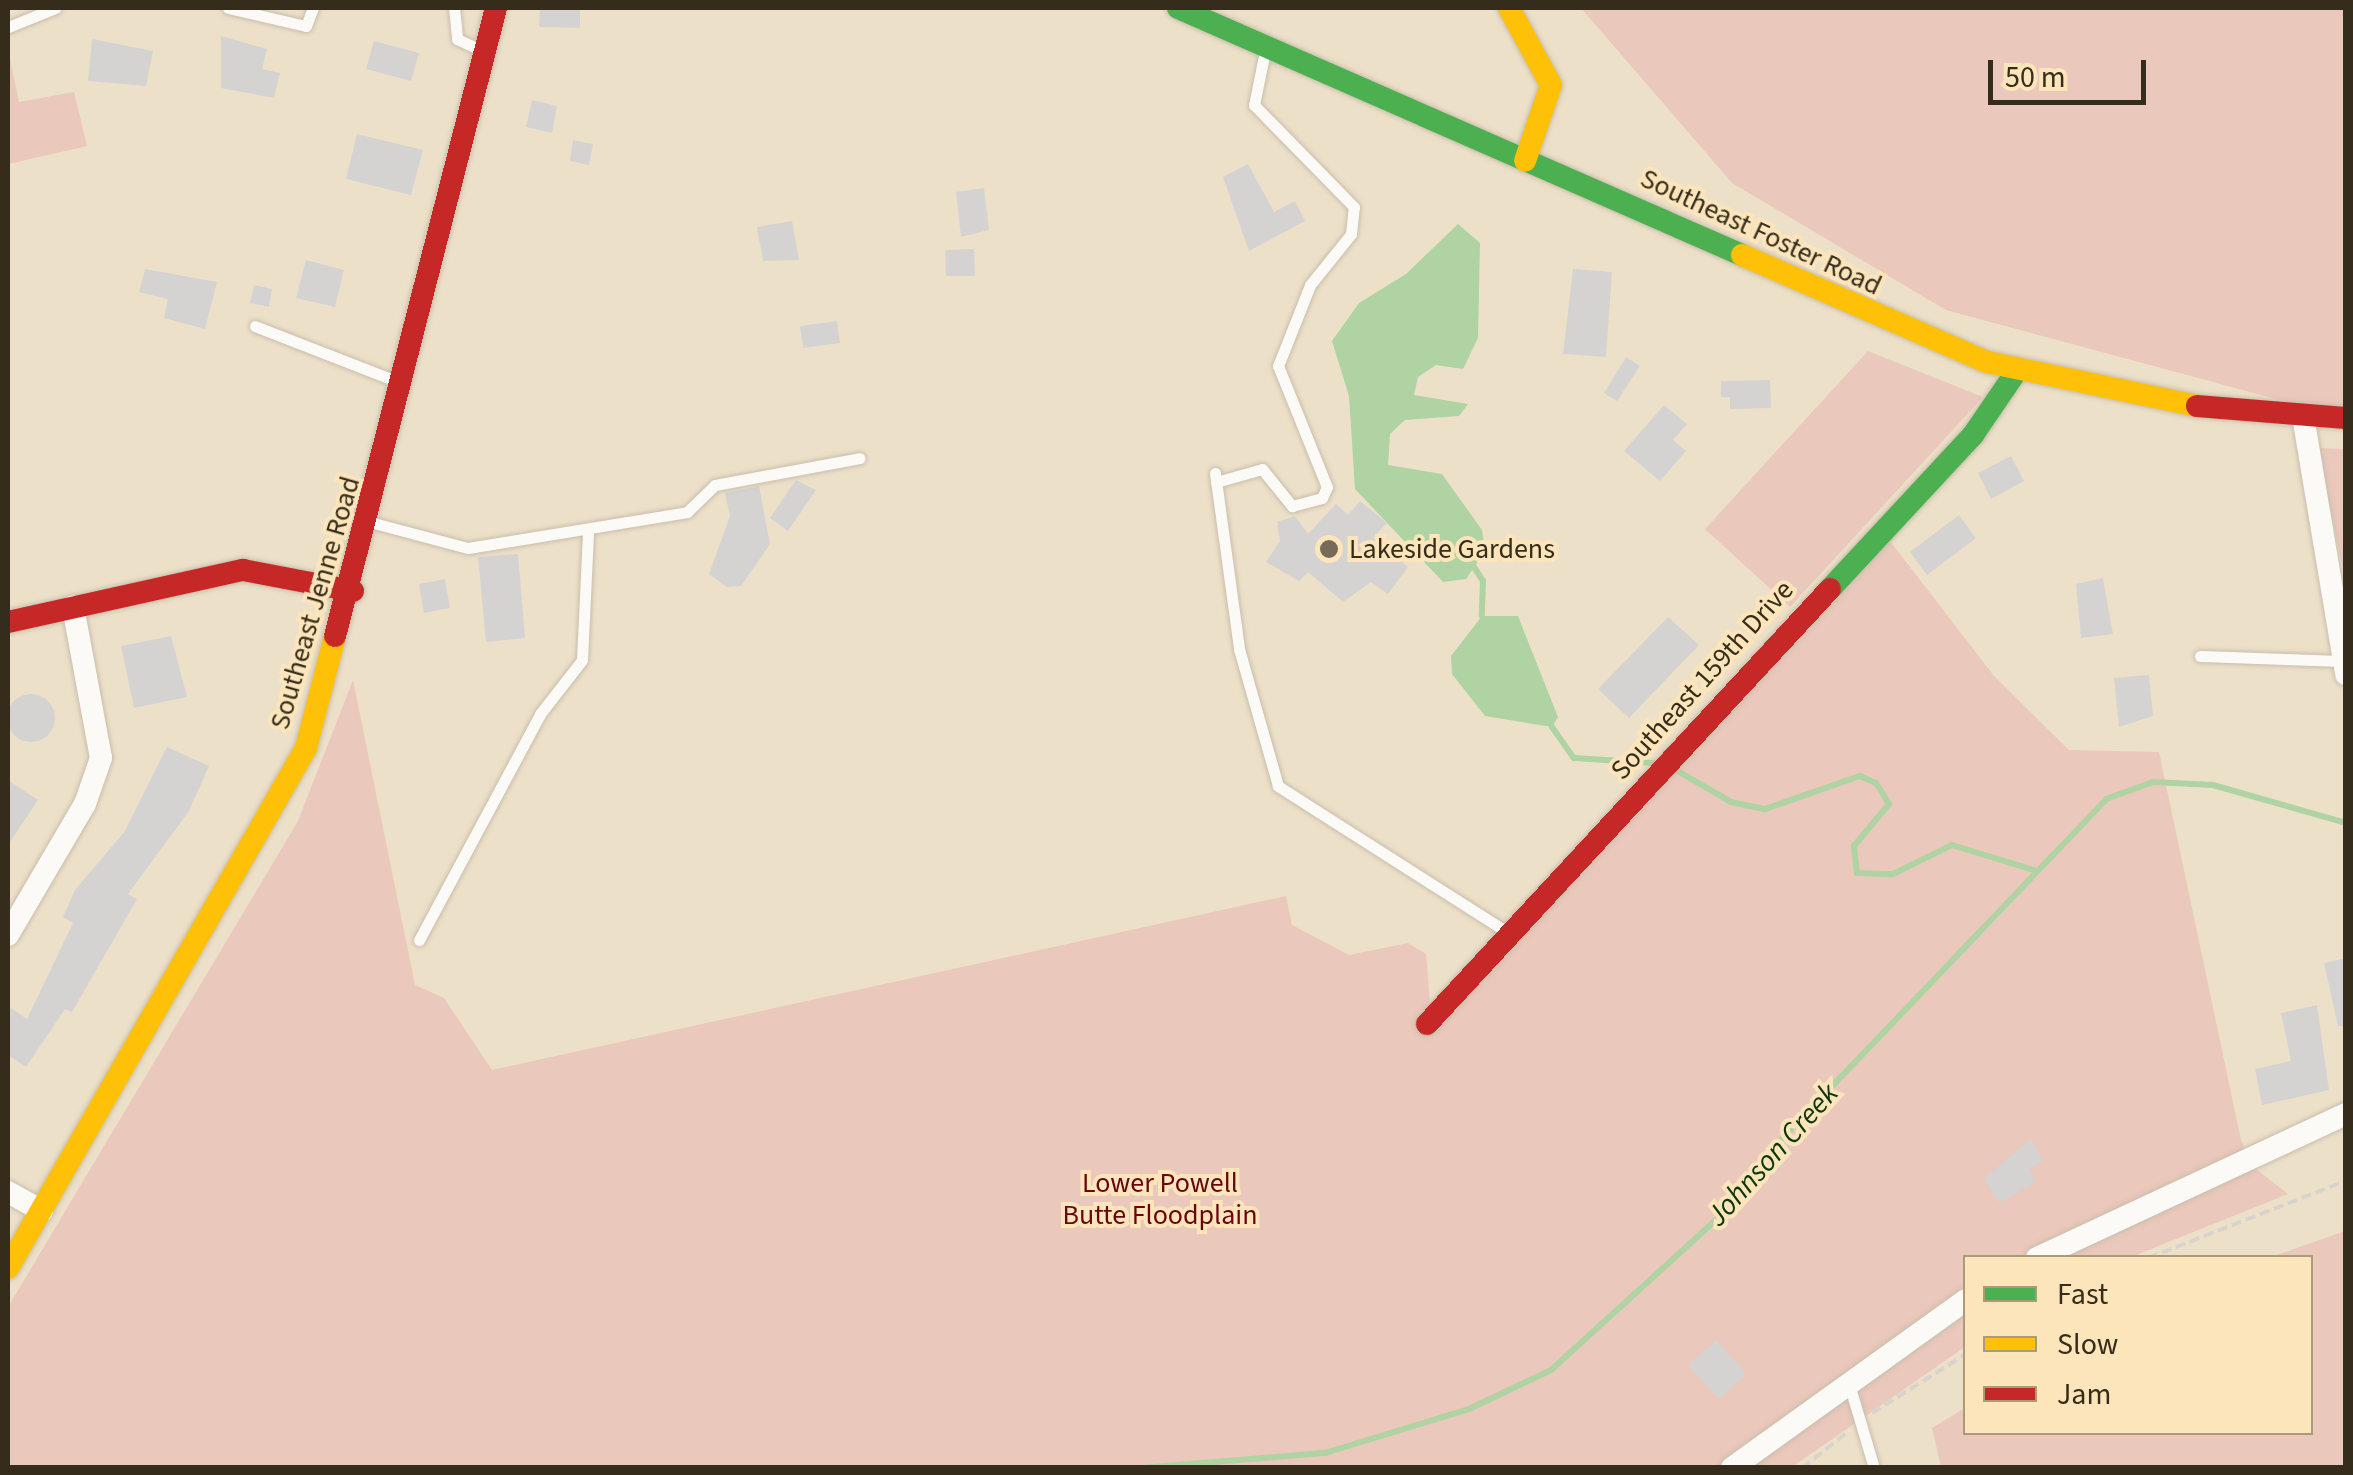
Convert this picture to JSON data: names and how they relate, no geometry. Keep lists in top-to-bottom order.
{
  "streets": {
    "main road": ["Southeast Foster Road", "Southeast Jenne Road", "Southeast 159th Drive"]
  },
  "crossings": [
    ["Southeast Foster Road", "Southeast 159th Drive"]
  ],
  "water": ["Johnson Creek"],
  "parks": ["Lower Powell Butte Floodplain"],
  "places": ["Lakeside Gardens"],
  "legend": ["Fast", "Slow", "Jam"],
  "scale_bar": "50 m"
}
